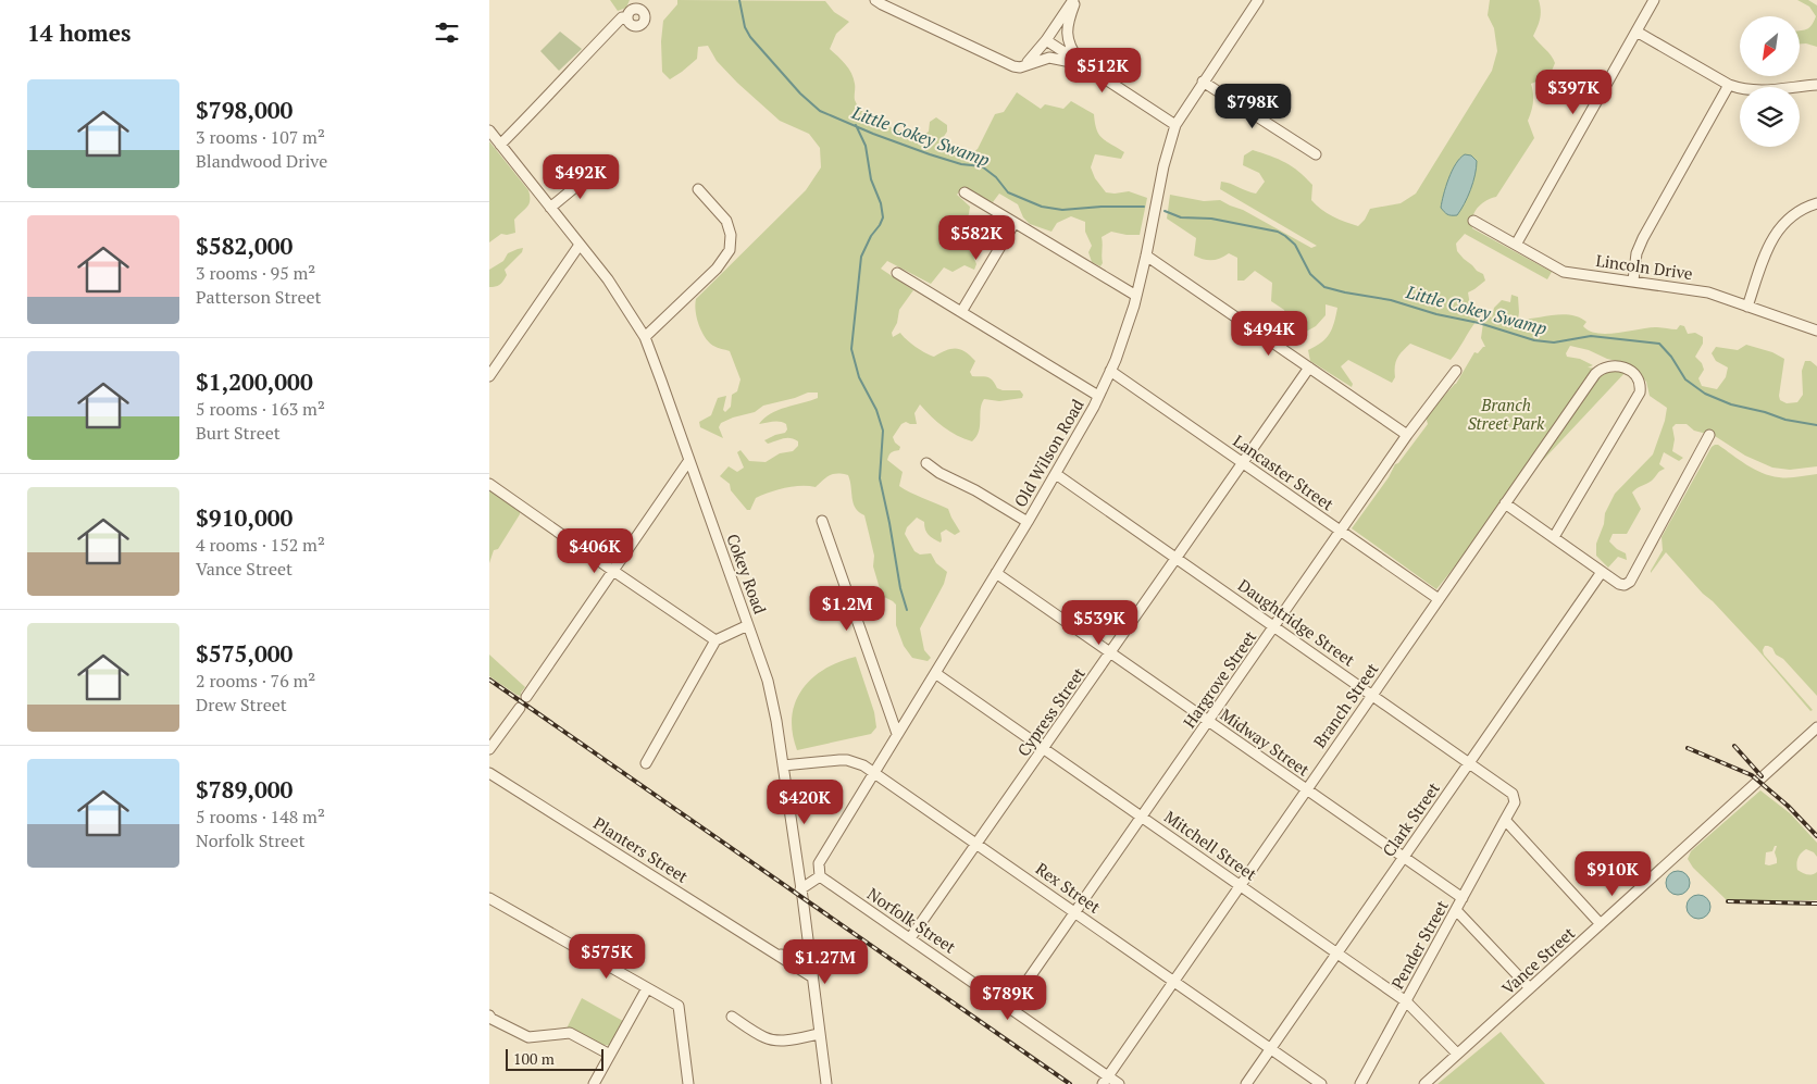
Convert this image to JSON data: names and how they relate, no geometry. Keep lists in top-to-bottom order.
{
  "streets": {
    "street": [
      "Lincoln Drive",
      "Old Wilson Road",
      "Lancaster Street",
      "Cokey Road",
      "Daughtridge Street",
      "Hargrove Street",
      "Branch Street",
      "Cypress Street",
      "Midway Street",
      "Clark Street",
      "Mitchell Street",
      "Planters Street",
      "Rex Street",
      "Norfolk Street",
      "Pender Street",
      "Vance Street"
    ]
  },
  "crossings": [
    ["Old Wilson Road", "Lancaster Street"],
    ["Old Wilson Road", "Daughtridge Street"],
    ["Old Wilson Road", "Midway Street"],
    ["Old Wilson Road", "Mitchell Street"],
    ["Old Wilson Road", "Rex Street"],
    ["Old Wilson Road", "Norfolk Street"],
    ["Lancaster Street", "Hargrove Street"],
    ["Lancaster Street", "Branch Street"],
    ["Lancaster Street", "Cypress Street"],
    ["Cokey Road", "Planters Street"],
    ["Cokey Road", "Rex Street"],
    ["Daughtridge Street", "Hargrove Street"],
    ["Daughtridge Street", "Branch Street"],
    ["Daughtridge Street", "Cypress Street"],
    ["Daughtridge Street", "Clark Street"],
    ["Daughtridge Street", "Pender Street"],
    ["Hargrove Street", "Midway Street"],
    ["Hargrove Street", "Mitchell Street"],
    ["Hargrove Street", "Rex Street"],
    ["Hargrove Street", "Norfolk Street"],
    ["Branch Street", "Midway Street"],
    ["Branch Street", "Mitchell Street"],
    ["Branch Street", "Rex Street"],
    ["Branch Street", "Norfolk Street"],
    ["Cypress Street", "Midway Street"],
    ["Cypress Street", "Mitchell Street"],
    ["Cypress Street", "Rex Street"],
    ["Cypress Street", "Norfolk Street"],
    ["Midway Street", "Clark Street"],
    ["Midway Street", "Pender Street"],
    ["Clark Street", "Mitchell Street"],
    ["Clark Street", "Rex Street"],
    ["Mitchell Street", "Pender Street"],
    ["Mitchell Street", "Vance Street"]
  ],
  "water": ["Little Cokey Swamp"],
  "parks": ["Branch Street Park"],
  "scale_bar": "100 m",
  "north": "bottom left",
  "page": {
    "heading": "14 homes",
    "price": [
      "$512K",
      "$397K",
      "$798K",
      "$492K",
      "$582K",
      "$494K",
      "$406K",
      "$1.2M",
      "$539K",
      "$420K",
      "$910K",
      "$575K",
      "$1.27M",
      "$789K"
    ],
    "list": [
      {
        "name": "$798,000",
        "note": "3 rooms · 107 m² · Blandwood Drive"
      },
      {
        "name": "$582,000",
        "note": "3 rooms · 95 m² · Patterson Street"
      },
      {
        "name": "$1,200,000",
        "note": "5 rooms · 163 m² · Burt Street"
      },
      {
        "name": "$910,000",
        "note": "4 rooms · 152 m² · Vance Street"
      },
      {
        "name": "$575,000",
        "note": "2 rooms · 76 m² · Drew Street"
      },
      {
        "name": "$789,000",
        "note": "5 rooms · 148 m² · Norfolk Street"
      }
    ],
    "scale": "100 m"
  }
}
